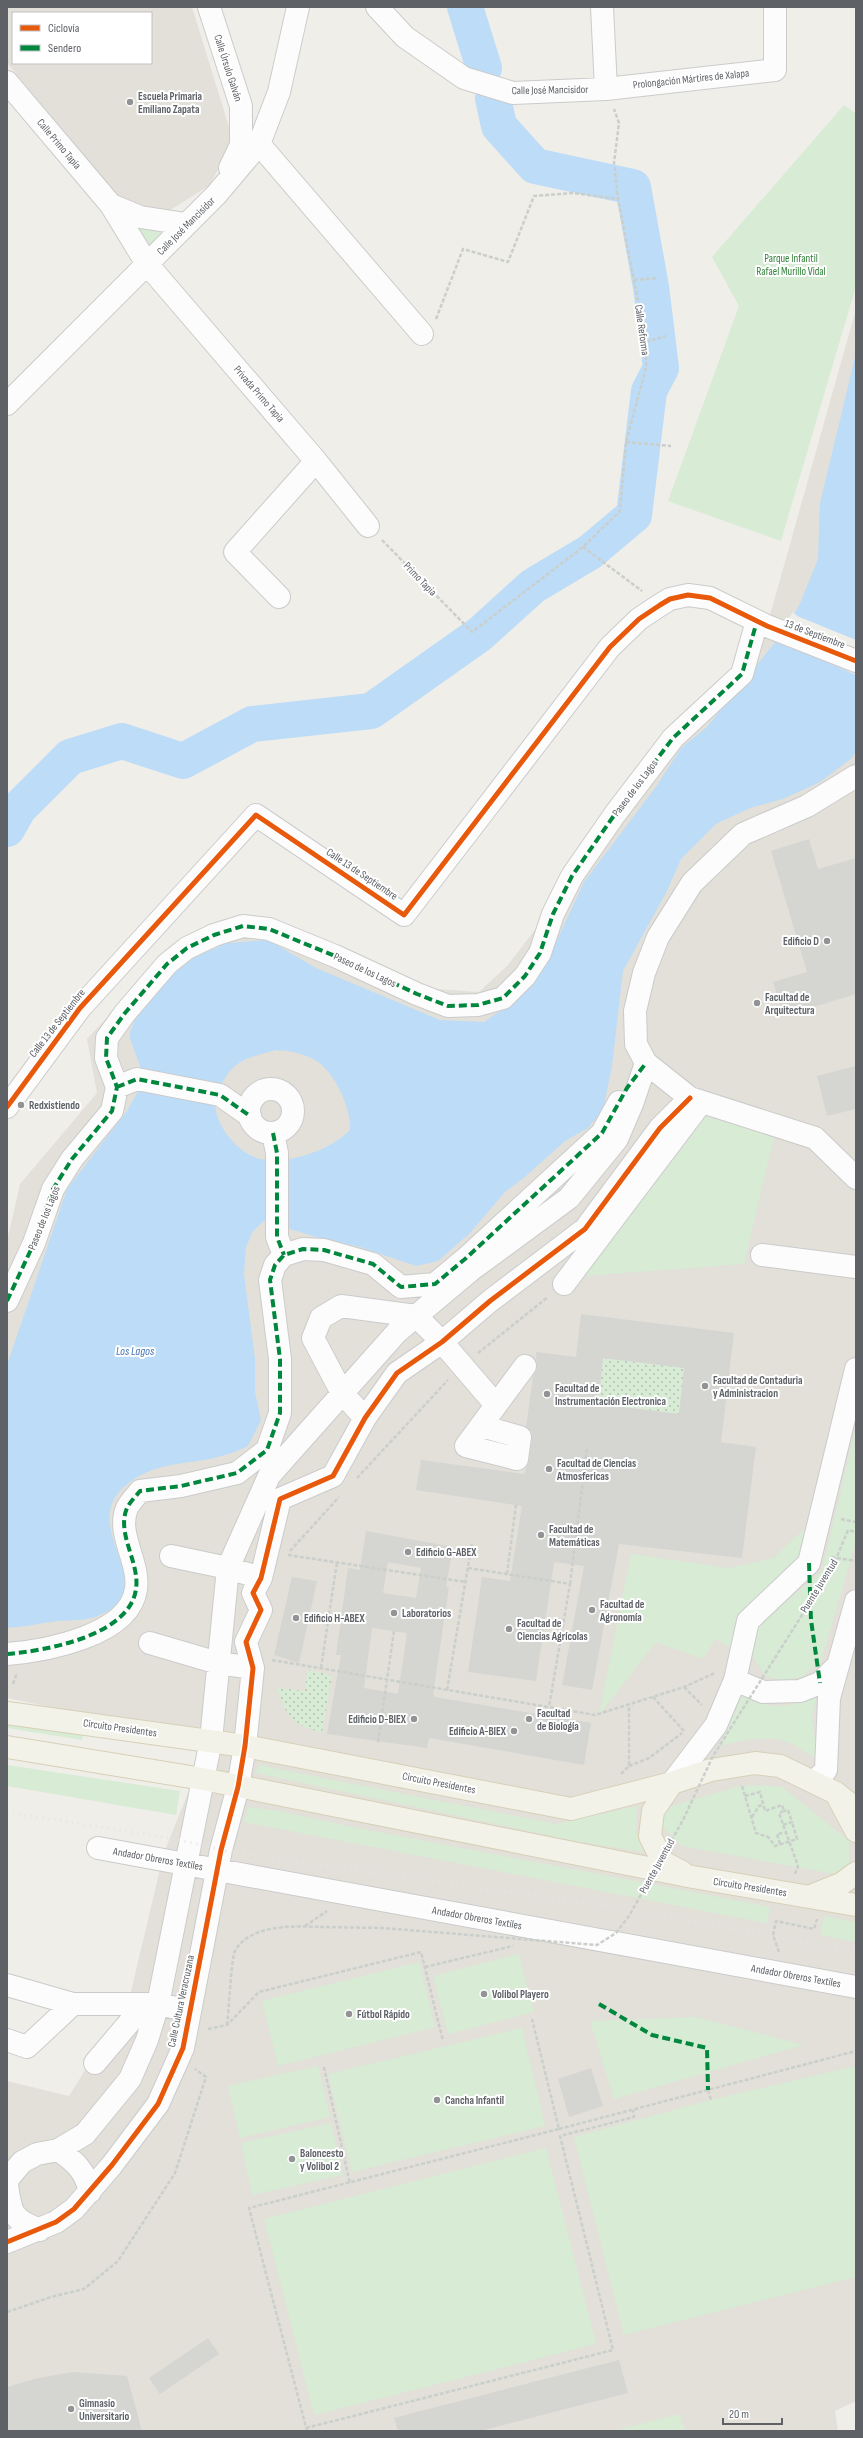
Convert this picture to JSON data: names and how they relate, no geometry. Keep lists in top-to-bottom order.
{
  "streets": {
    "main road": ["Circuito Presidentes"],
    "street": [
      "Calle Úrsulo Galván",
      "Prolongación Mártires de Xalapa",
      "Calle José Mancisidor",
      "Calle Primo Tapia",
      "Privada Primo Tapia",
      "13 de Septiembre",
      "Paseo de los Lagos",
      "Calle 13 de Septiembre",
      "Andador Obreros Textiles",
      "Calle Cultura Veracruzana"
    ],
    "path": ["Calle Reforma", "Primo Tapia", "Puente Juventud"]
  },
  "crossings": [
    ["Calle Úrsulo Galván", "Calle José Mancisidor"],
    ["Prolongación Mártires de Xalapa", "Calle José Mancisidor"],
    ["Prolongación Mártires de Xalapa", "Calle Reforma"],
    ["Calle José Mancisidor", "Calle Primo Tapia"],
    ["Calle José Mancisidor", "Calle Reforma"],
    ["Calle José Mancisidor", "Privada Primo Tapia"],
    ["Calle Primo Tapia", "Privada Primo Tapia"],
    ["Calle Reforma", "Primo Tapia"],
    ["Privada Primo Tapia", "Primo Tapia"],
    ["13 de Septiembre", "Paseo de los Lagos"],
    ["13 de Septiembre", "Calle 13 de Septiembre"],
    ["Paseo de los Lagos", "Calle 13 de Septiembre"],
    ["Circuito Presidentes", "Calle Cultura Veracruzana"],
    ["Andador Obreros Textiles", "Calle Cultura Veracruzana"]
  ],
  "water": ["Los Lagos"],
  "parks": ["Parque Infantil Rafael Murillo Vidal"],
  "places": [
    "Escuela Primaria Emiliano Zapata",
    "Edificio D",
    "Facultad de Arquitectura",
    "Redxistiendo",
    "Facultad de Contaduria y Administracion",
    "Facultad de Instrumentación Electronica",
    "Facultad de Ciencias Atmosfericas",
    "Facultad de Matemáticas",
    "Edificio G-ABEX",
    "Facultad de Agronomía",
    "Laboratorios",
    "Edificio H-ABEX",
    "Facultad de Ciencias Agrícolas",
    "Edificio D-BIEX",
    "Facultad de Biología",
    "Edificio A-BIEX",
    "Volibol Playero",
    "Fútbol Rápido",
    "Cancha Infantil",
    "Baloncesto y Volibol 2",
    "Gimnasio Universitario"
  ],
  "legend": ["Ciclovía", "Sendero"],
  "scale_bar": "20 m"
}
